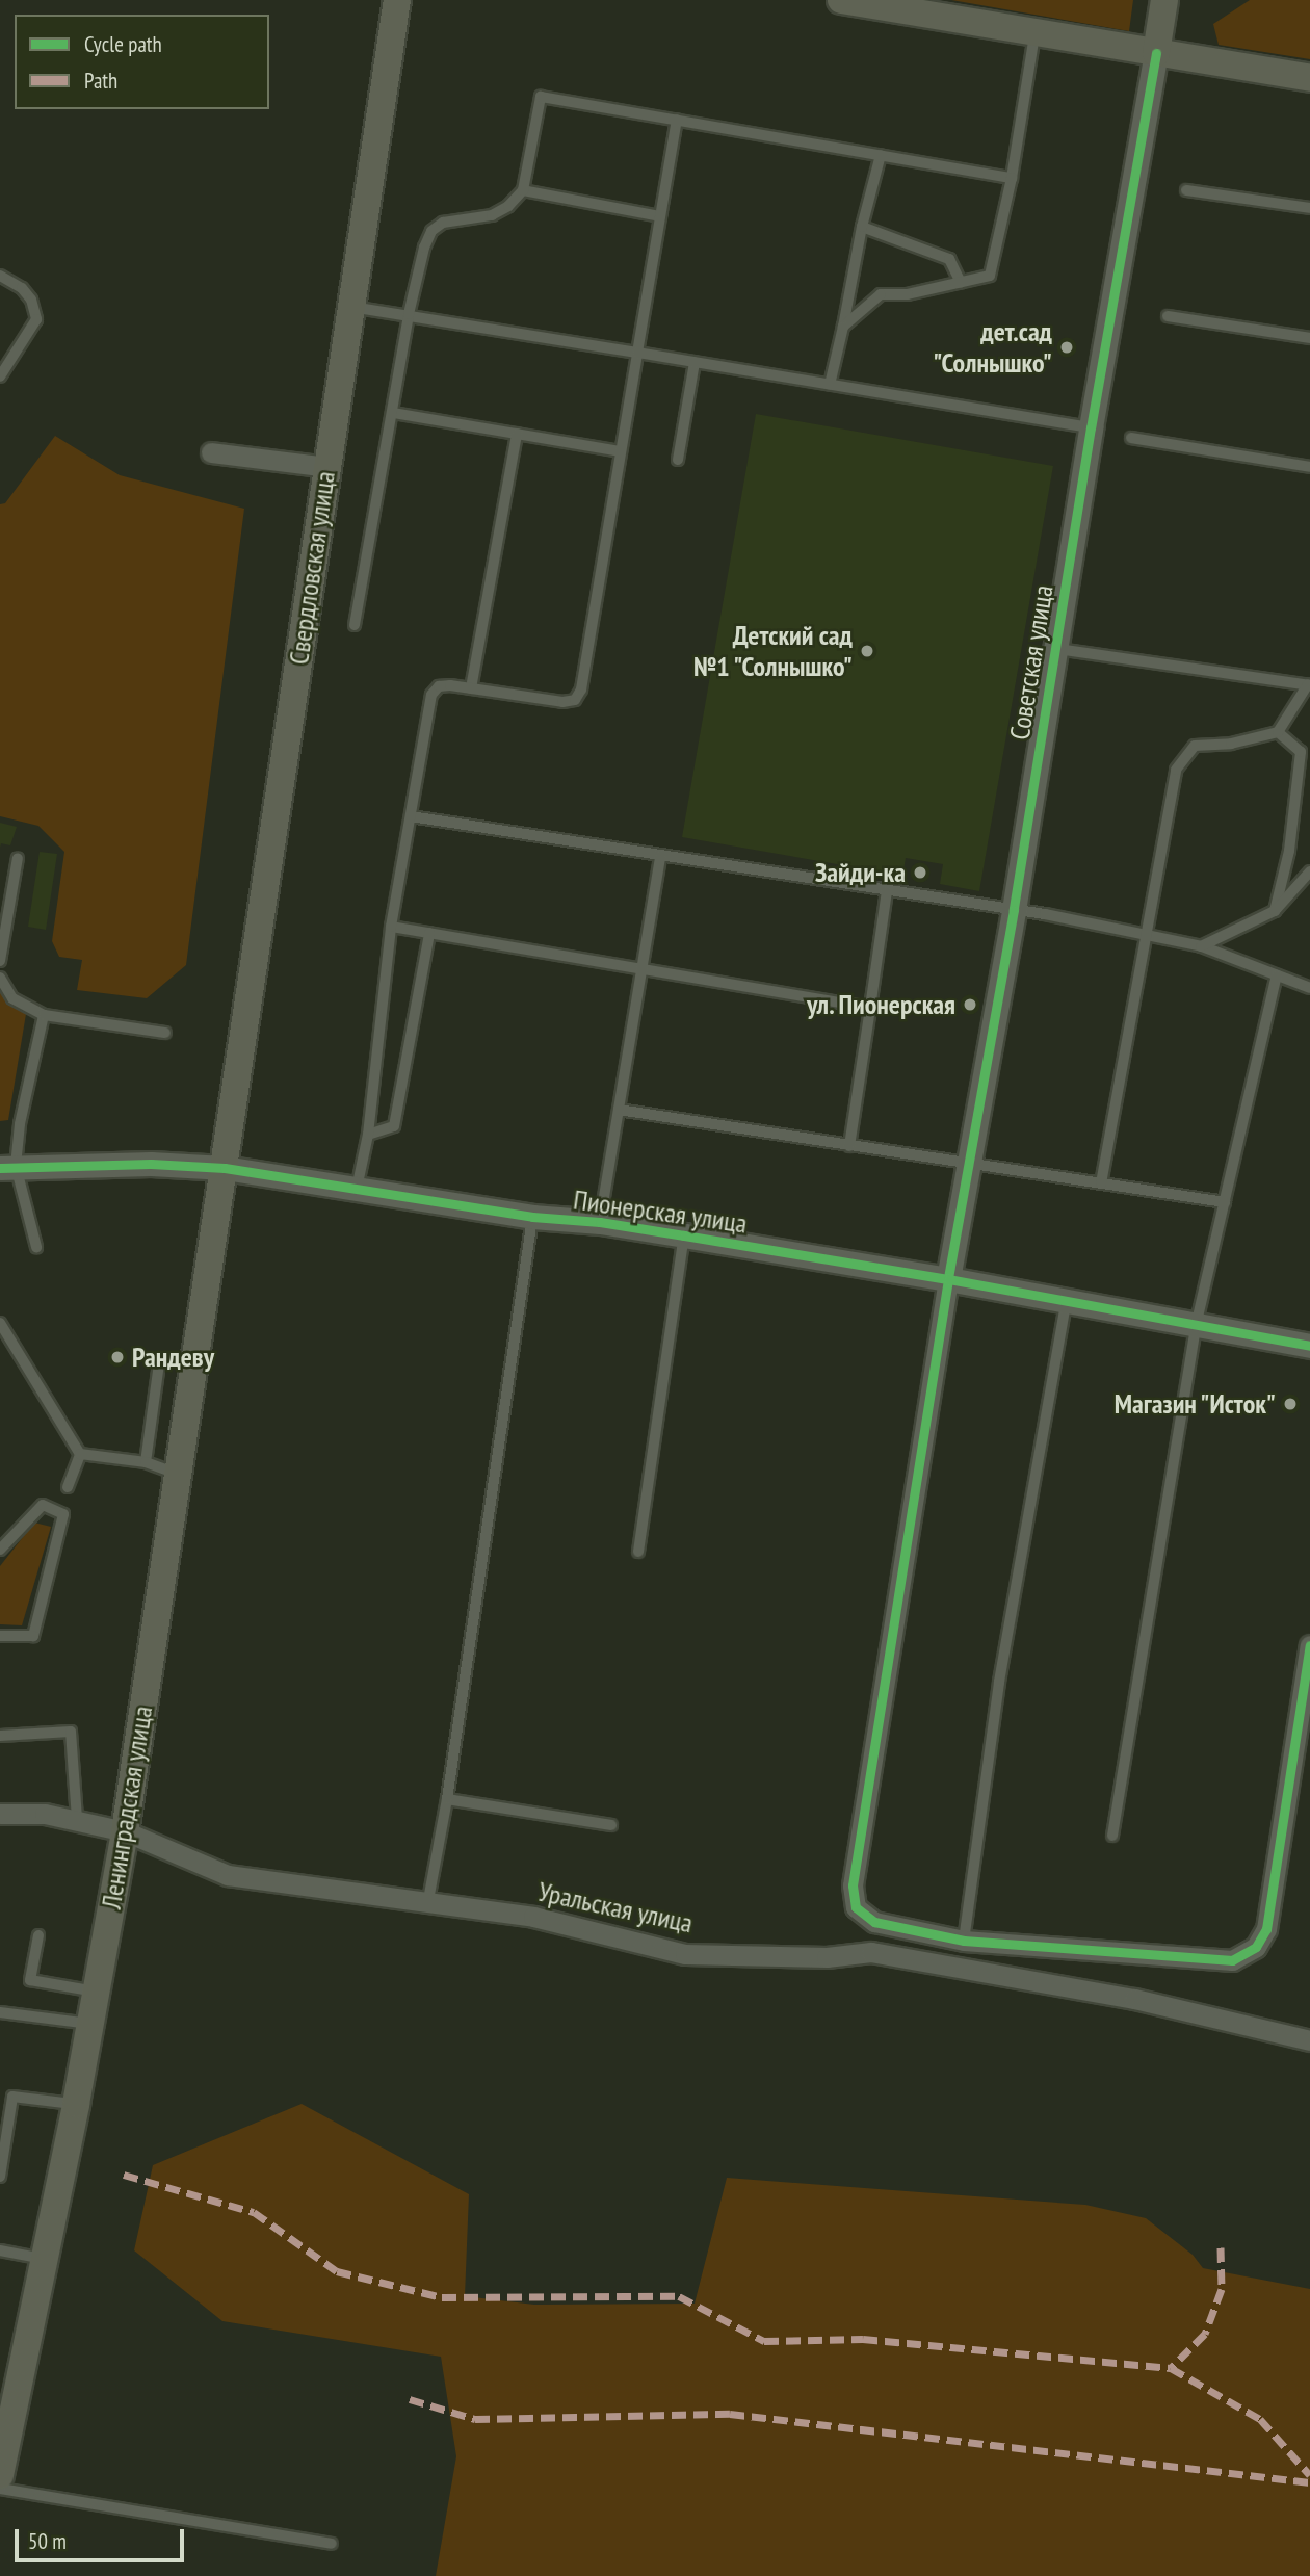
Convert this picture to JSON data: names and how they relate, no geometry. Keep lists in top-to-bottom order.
{
  "streets": {
    "main road": ["Свердловская улица", "Ленинградская улица"],
    "street": ["Советская улица", "Пионерская улица", "Уральская улица"]
  },
  "crossings": [
    ["Свердловская улица", "Ленинградская улица"],
    ["Советская улица", "Пионерская улица"],
    ["Пионерская улица", "Ленинградская улица"],
    ["Ленинградская улица", "Уральская улица"]
  ],
  "places": [
    "дет.сад \"Солнышко\"",
    "Детский сад №1 \"Солнышко\"",
    "Зайди-ка",
    "ул. Пионерская",
    "Рандеву",
    "Магазин \"Исток\""
  ],
  "legend": ["Cycle path", "Path"],
  "scale_bar": "50 m"
}
